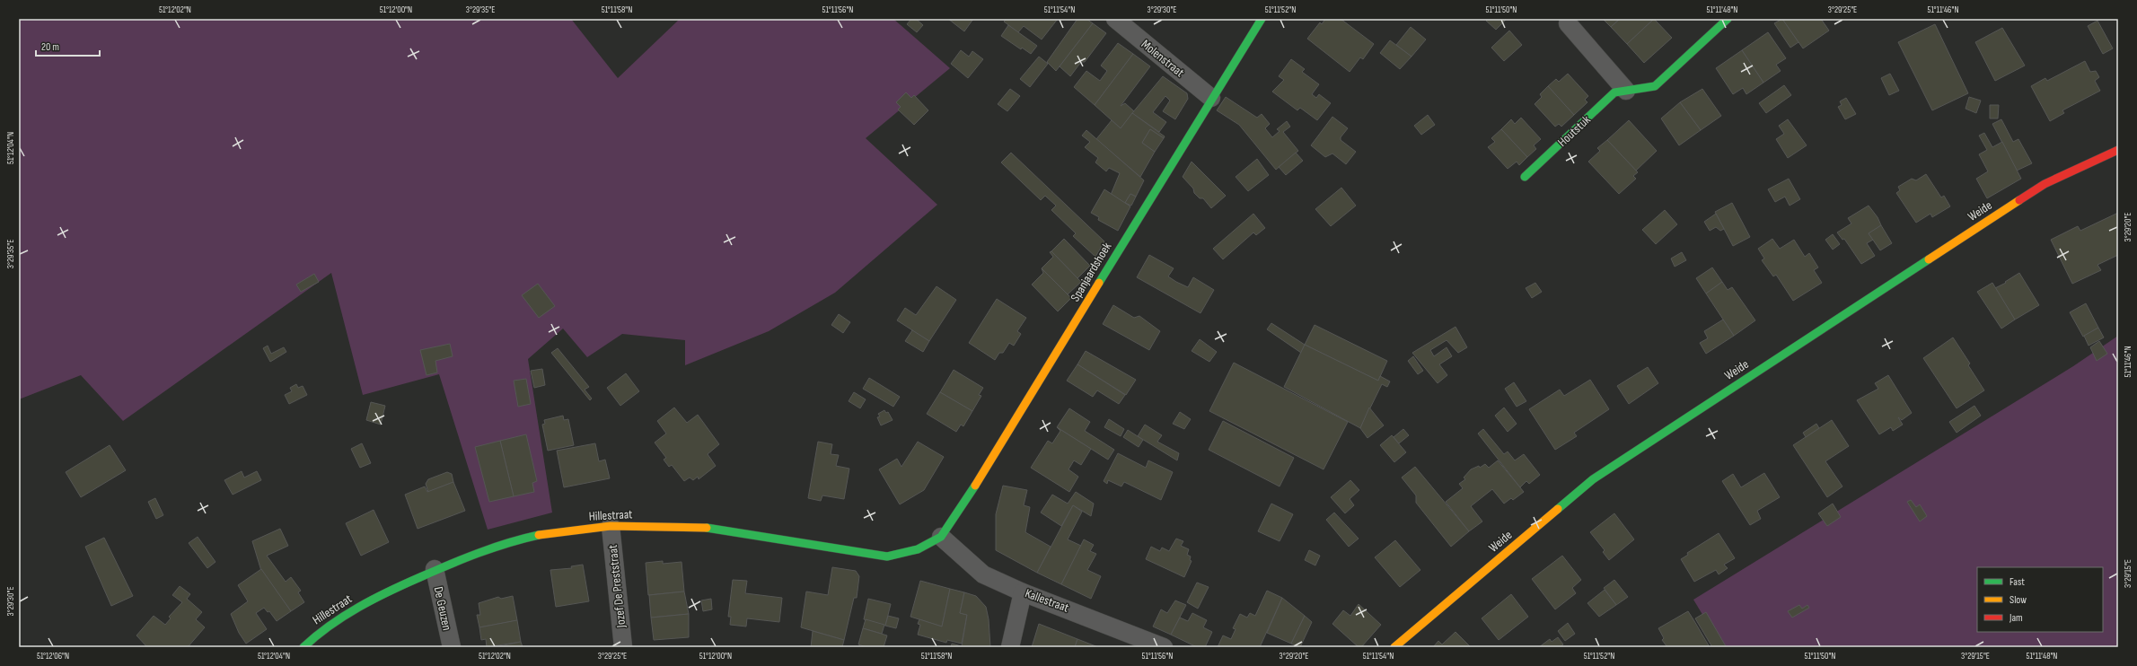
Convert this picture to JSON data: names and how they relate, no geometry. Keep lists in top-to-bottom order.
{
  "streets": {
    "street": [
      "Molenstraat",
      "Houtstuk",
      "Weide",
      "Spanjaardshoek",
      "Hillestraat",
      "Jozef De Preststraat",
      "Kallestraat",
      "De Geuzen"
    ]
  },
  "crossings": [
    ["Molenstraat", "Spanjaardshoek"],
    ["Spanjaardshoek", "Hillestraat"],
    ["Spanjaardshoek", "Kallestraat"],
    ["Hillestraat", "Jozef De Preststraat"],
    ["Hillestraat", "Kallestraat"],
    ["Hillestraat", "De Geuzen"]
  ],
  "legend": ["Fast", "Slow", "Jam"],
  "scale_bar": "20 m",
  "coordinates": [
    "51°12'02\"N",
    "51°12'00\"N",
    "3°29'35\"E",
    "51°11'58\"N",
    "51°11'56\"N",
    "51°11'54\"N",
    "3°29'30\"E",
    "51°11'52\"N",
    "51°11'50\"N",
    "51°11'48\"N",
    "3°29'25\"E",
    "51°11'46\"N",
    "51°12'04\"N",
    "3°29'20\"E",
    "3°29'15\"E",
    "51°12'06\"N"
  ]
}
